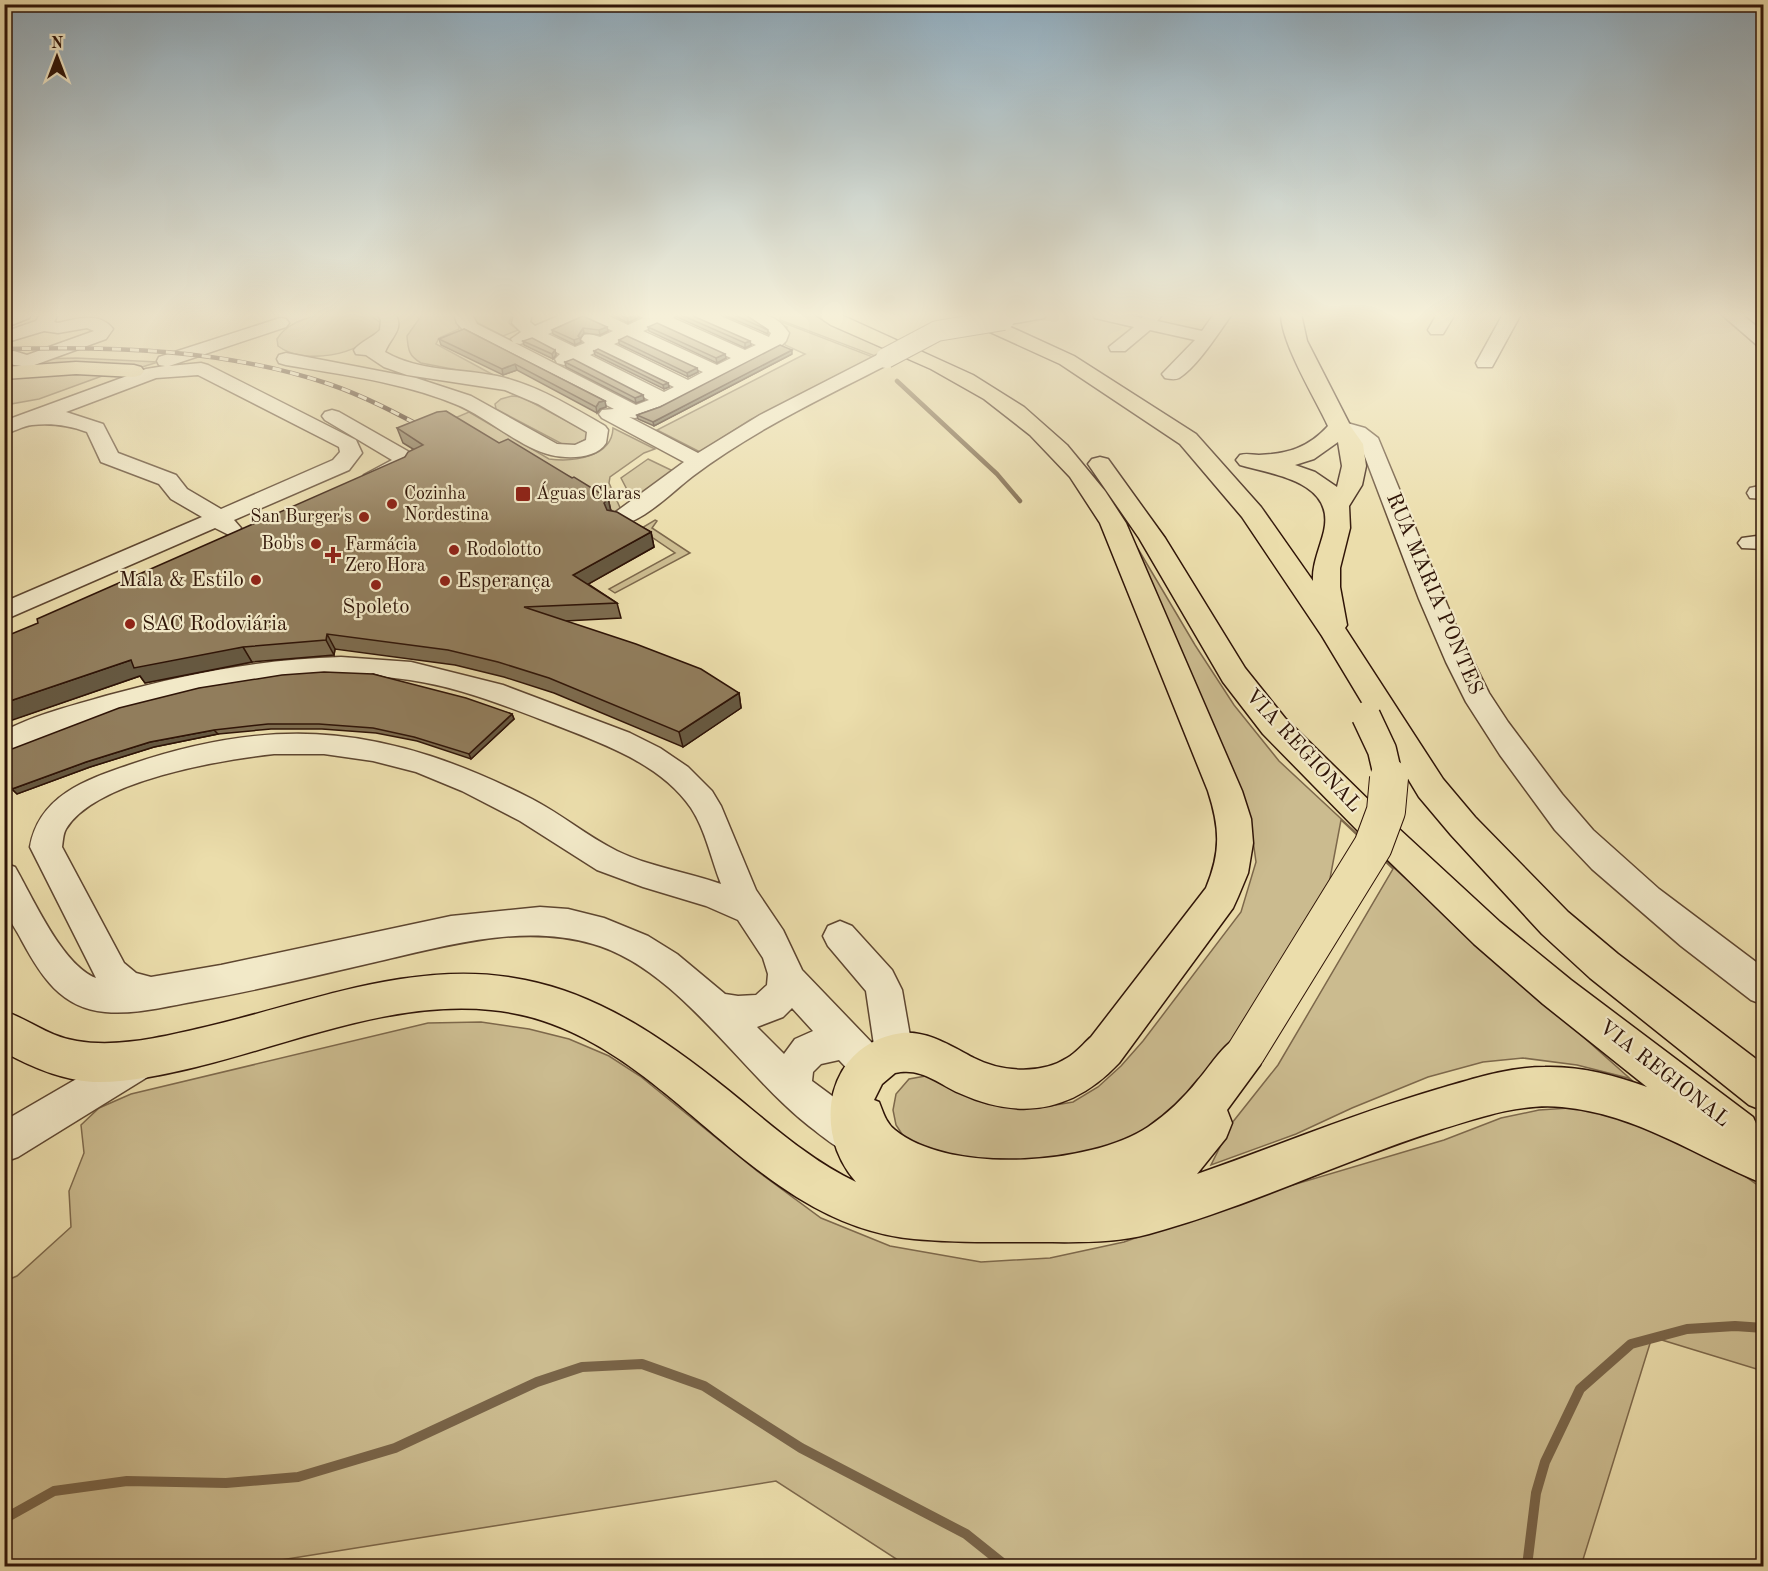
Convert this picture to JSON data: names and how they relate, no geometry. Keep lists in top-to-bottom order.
{
  "streets": {
    "main road": ["VIA REGIONAL"],
    "street": ["RUA MARIA PONTES"]
  },
  "places": {
    "transit": ["Águas Claras"],
    "other": [
      "Cozinha Nordestina",
      "San Burger's",
      "Bob's",
      "Rodolotto",
      "Mala & Estilo",
      "Esperança",
      "Spoleto",
      "SAC Rodoviária"
    ],
    "health": ["Farmácia Zero Hora"]
  },
  "north": "top"
}
